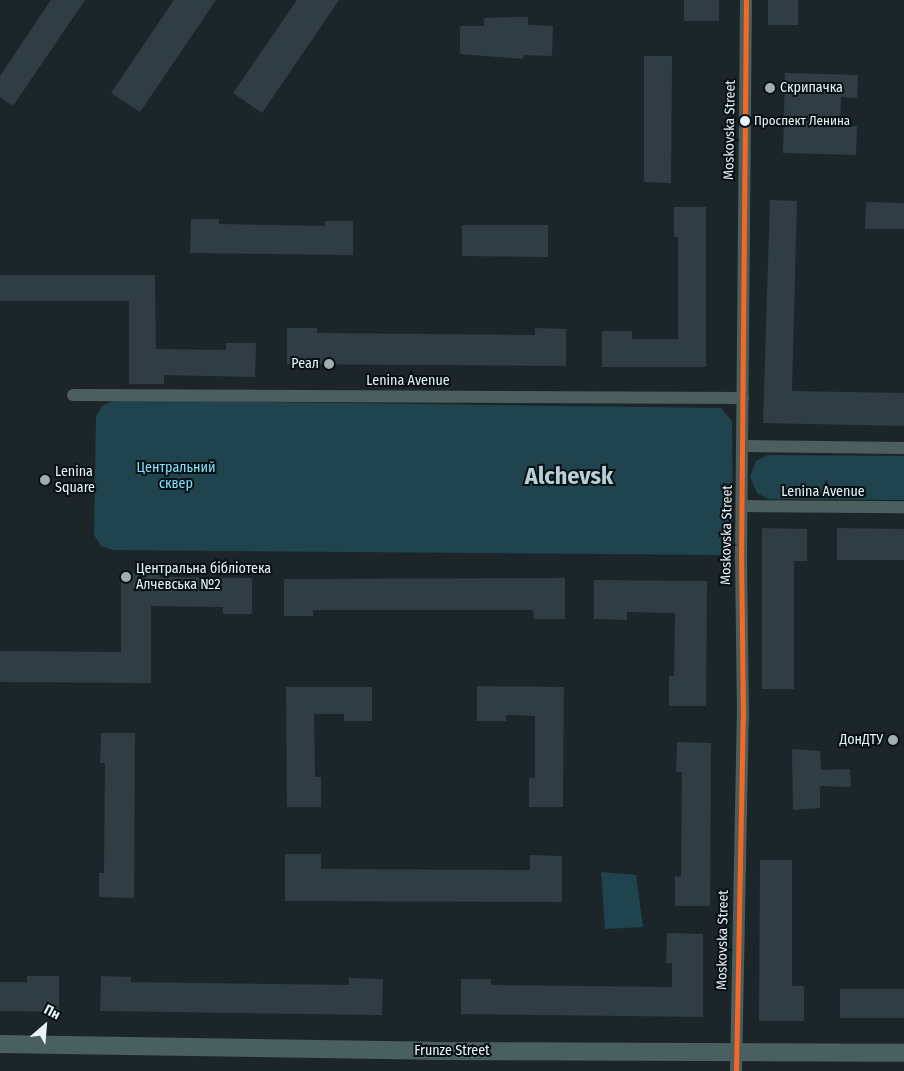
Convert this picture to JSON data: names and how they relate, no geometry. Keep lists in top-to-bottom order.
{
  "streets": {
    "street": ["Moskovska Street", "Lenina Avenue", "Frunze Street"]
  },
  "crossings": [
    ["Moskovska Street", "Lenina Avenue"],
    ["Moskovska Street", "Frunze Street"]
  ],
  "districts": ["Alchevsk"],
  "parks": ["Центральний сквер"],
  "places": [
    "Скрипачка",
    "Проспект Ленина",
    "Реал",
    "Lenina Square",
    "Центральна бібліотека Алчевська №2",
    "ДонДТУ"
  ],
  "north": "top right"
}
